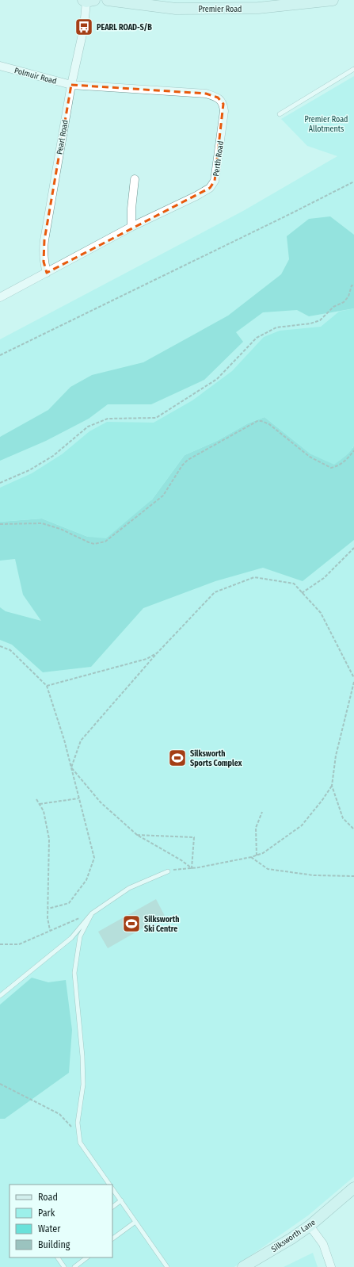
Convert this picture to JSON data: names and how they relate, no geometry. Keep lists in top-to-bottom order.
{
  "streets": {
    "main road": ["Premier Road", "Silksworth Lane"],
    "street": ["Polmuir Road", "Pearl Road", "Perth Road"]
  },
  "crossings": [
    ["Polmuir Road", "Pearl Road"],
    ["Polmuir Road", "Perth Road"],
    ["Pearl Road", "Perth Road"]
  ],
  "parks": ["Premier Road Allotments"],
  "places": {
    "bus stop": ["PEARL ROAD-S/B"],
    "sports": ["Silksworth Sports Complex", "Silksworth Ski Centre"]
  },
  "legend": [
    "Road",
    "Park",
    "Water",
    "Building"
  ]
}
